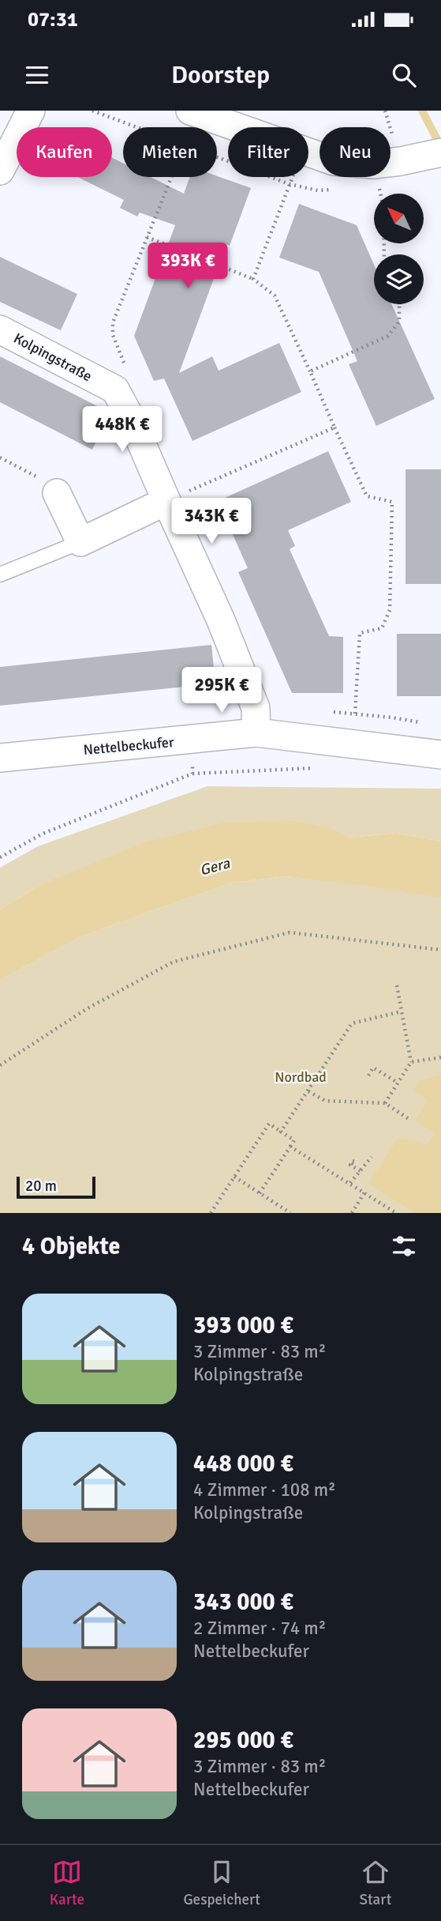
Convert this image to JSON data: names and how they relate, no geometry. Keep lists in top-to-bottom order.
{
  "streets": {
    "street": ["Kolpingstraße", "Nettelbeckufer"]
  },
  "water": ["Gera"],
  "parks": ["Nordbad"],
  "scale_bar": "20 m",
  "north": "top left",
  "page": {
    "status": "07:31",
    "header": "Doorstep",
    "chip": [
      "Kaufen",
      "Mieten",
      "Filter",
      "Neu"
    ],
    "price": [
      "393K €",
      "448K €",
      "343K €",
      "295K €"
    ],
    "scale": "20 m",
    "heading": "4 Objekte",
    "list": [
      {
        "name": "393 000 €",
        "note": "3 Zimmer · 83 m² · Kolpingstraße"
      },
      {
        "name": "448 000 €",
        "note": "4 Zimmer · 108 m² · Kolpingstraße"
      },
      {
        "name": "343 000 €",
        "note": "2 Zimmer · 74 m² · Nettelbeckufer"
      },
      {
        "name": "295 000 €",
        "note": "3 Zimmer · 83 m² · Nettelbeckufer"
      }
    ],
    "tabs": ["Karte", "Gespeichert", "Start"]
  }
}
